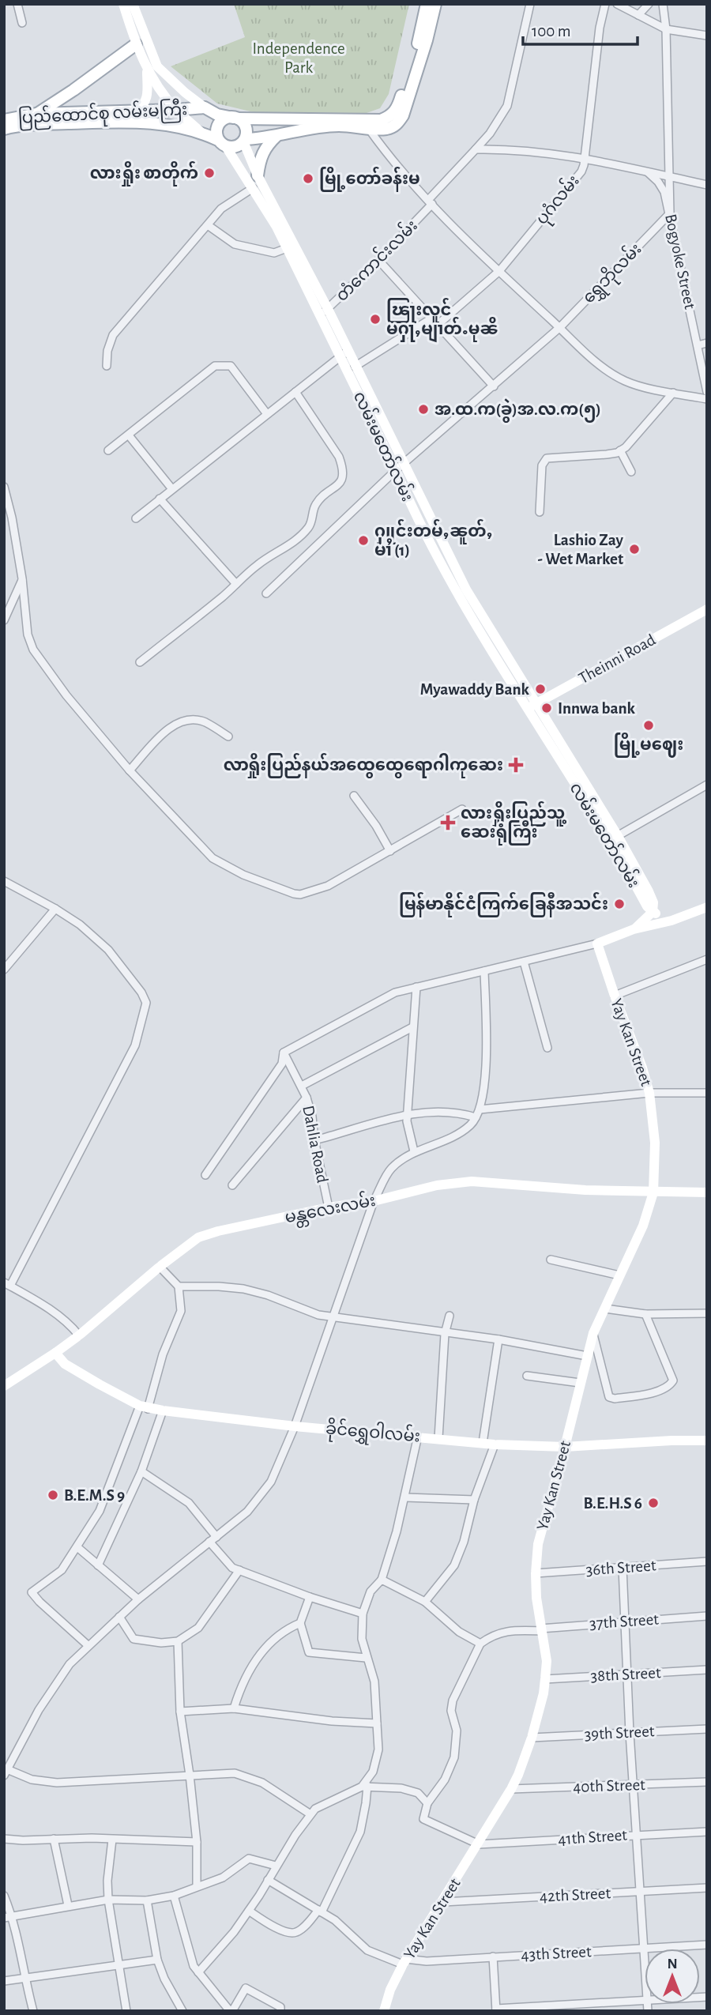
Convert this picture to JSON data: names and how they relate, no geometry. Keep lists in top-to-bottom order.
{
  "streets": {
    "main road": [
      "ပြည်ထောင်စု လမ်းမကြီး",
      "လမ်းမတော်လမ်း",
      "Theinni Road",
      "Yay Kan Street",
      "မန္တလေးလမ်း",
      "ခိုင်ရွှေဝါလမ်း"
    ],
    "street": [
      "ပုဂံလမ်း",
      "တံကောင်းလမ်း",
      "Bogyoke Street",
      "ရွှေဘိုလမ်း",
      "Dahlia Road",
      "36th Street",
      "37th Street",
      "38th Street",
      "39th Street",
      "40th Street",
      "41th Street",
      "42th Street",
      "43th Street"
    ]
  },
  "crossings": [
    ["ပြည်ထောင်စု လမ်းမကြီး", "လမ်းမတော်လမ်း"],
    ["တံကောင်းလမ်း", "လမ်းမတော်လမ်း"],
    ["Bogyoke Street", "ရွှေဘိုလမ်း"],
    ["ရွှေဘိုလမ်း", "လမ်းမတော်လမ်း"],
    ["လမ်းမတော်လမ်း", "Theinni Road"],
    ["Yay Kan Street", "မန္တလေးလမ်း"],
    ["Yay Kan Street", "ခိုင်ရွှေဝါလမ်း"],
    ["Yay Kan Street", "36th Street"],
    ["Yay Kan Street", "37th Street"],
    ["Yay Kan Street", "38th Street"],
    ["Yay Kan Street", "39th Street"],
    ["Yay Kan Street", "40th Street"],
    ["Yay Kan Street", "41th Street"],
    ["Yay Kan Street", "42th Street"],
    ["Yay Kan Street", "43th Street"],
    ["Dahlia Road", "မန္တလေးလမ်း"],
    ["မန္တလေးလမ်း", "ခိုင်ရွှေဝါလမ်း"]
  ],
  "parks": ["Independence Park"],
  "places": {
    "other": [
      "လားရှိုး စာတိုက်",
      "မြို့တော်ခန်းမ",
      "ၽြႃးလူင် မႁႃႇမျၢတ်ႉမုၼိ",
      "အ.ထ.က(ခွဲ)အ.လ.က(၅)",
      "ႁူင်းတမ်ႇၼူတ်ႇ မၢႆ (1)",
      "Lashio Zay - Wet Market",
      "Myawaddy Bank",
      "Innwa bank",
      "မြို့မဈေး",
      "မြန်မာနိုင်ငံကြက်ခြေနီအသင်း",
      "B.E.M.S 9",
      "B.E.H.S 6"
    ],
    "health": ["လာရှိုးပြည်နယ်အထွေထွေရောဂါကုဆေး", "လားရှိုးပြည်သူ့ ဆေးရုံကြီး"]
  },
  "scale_bar": "100 m",
  "north": "top"
}
